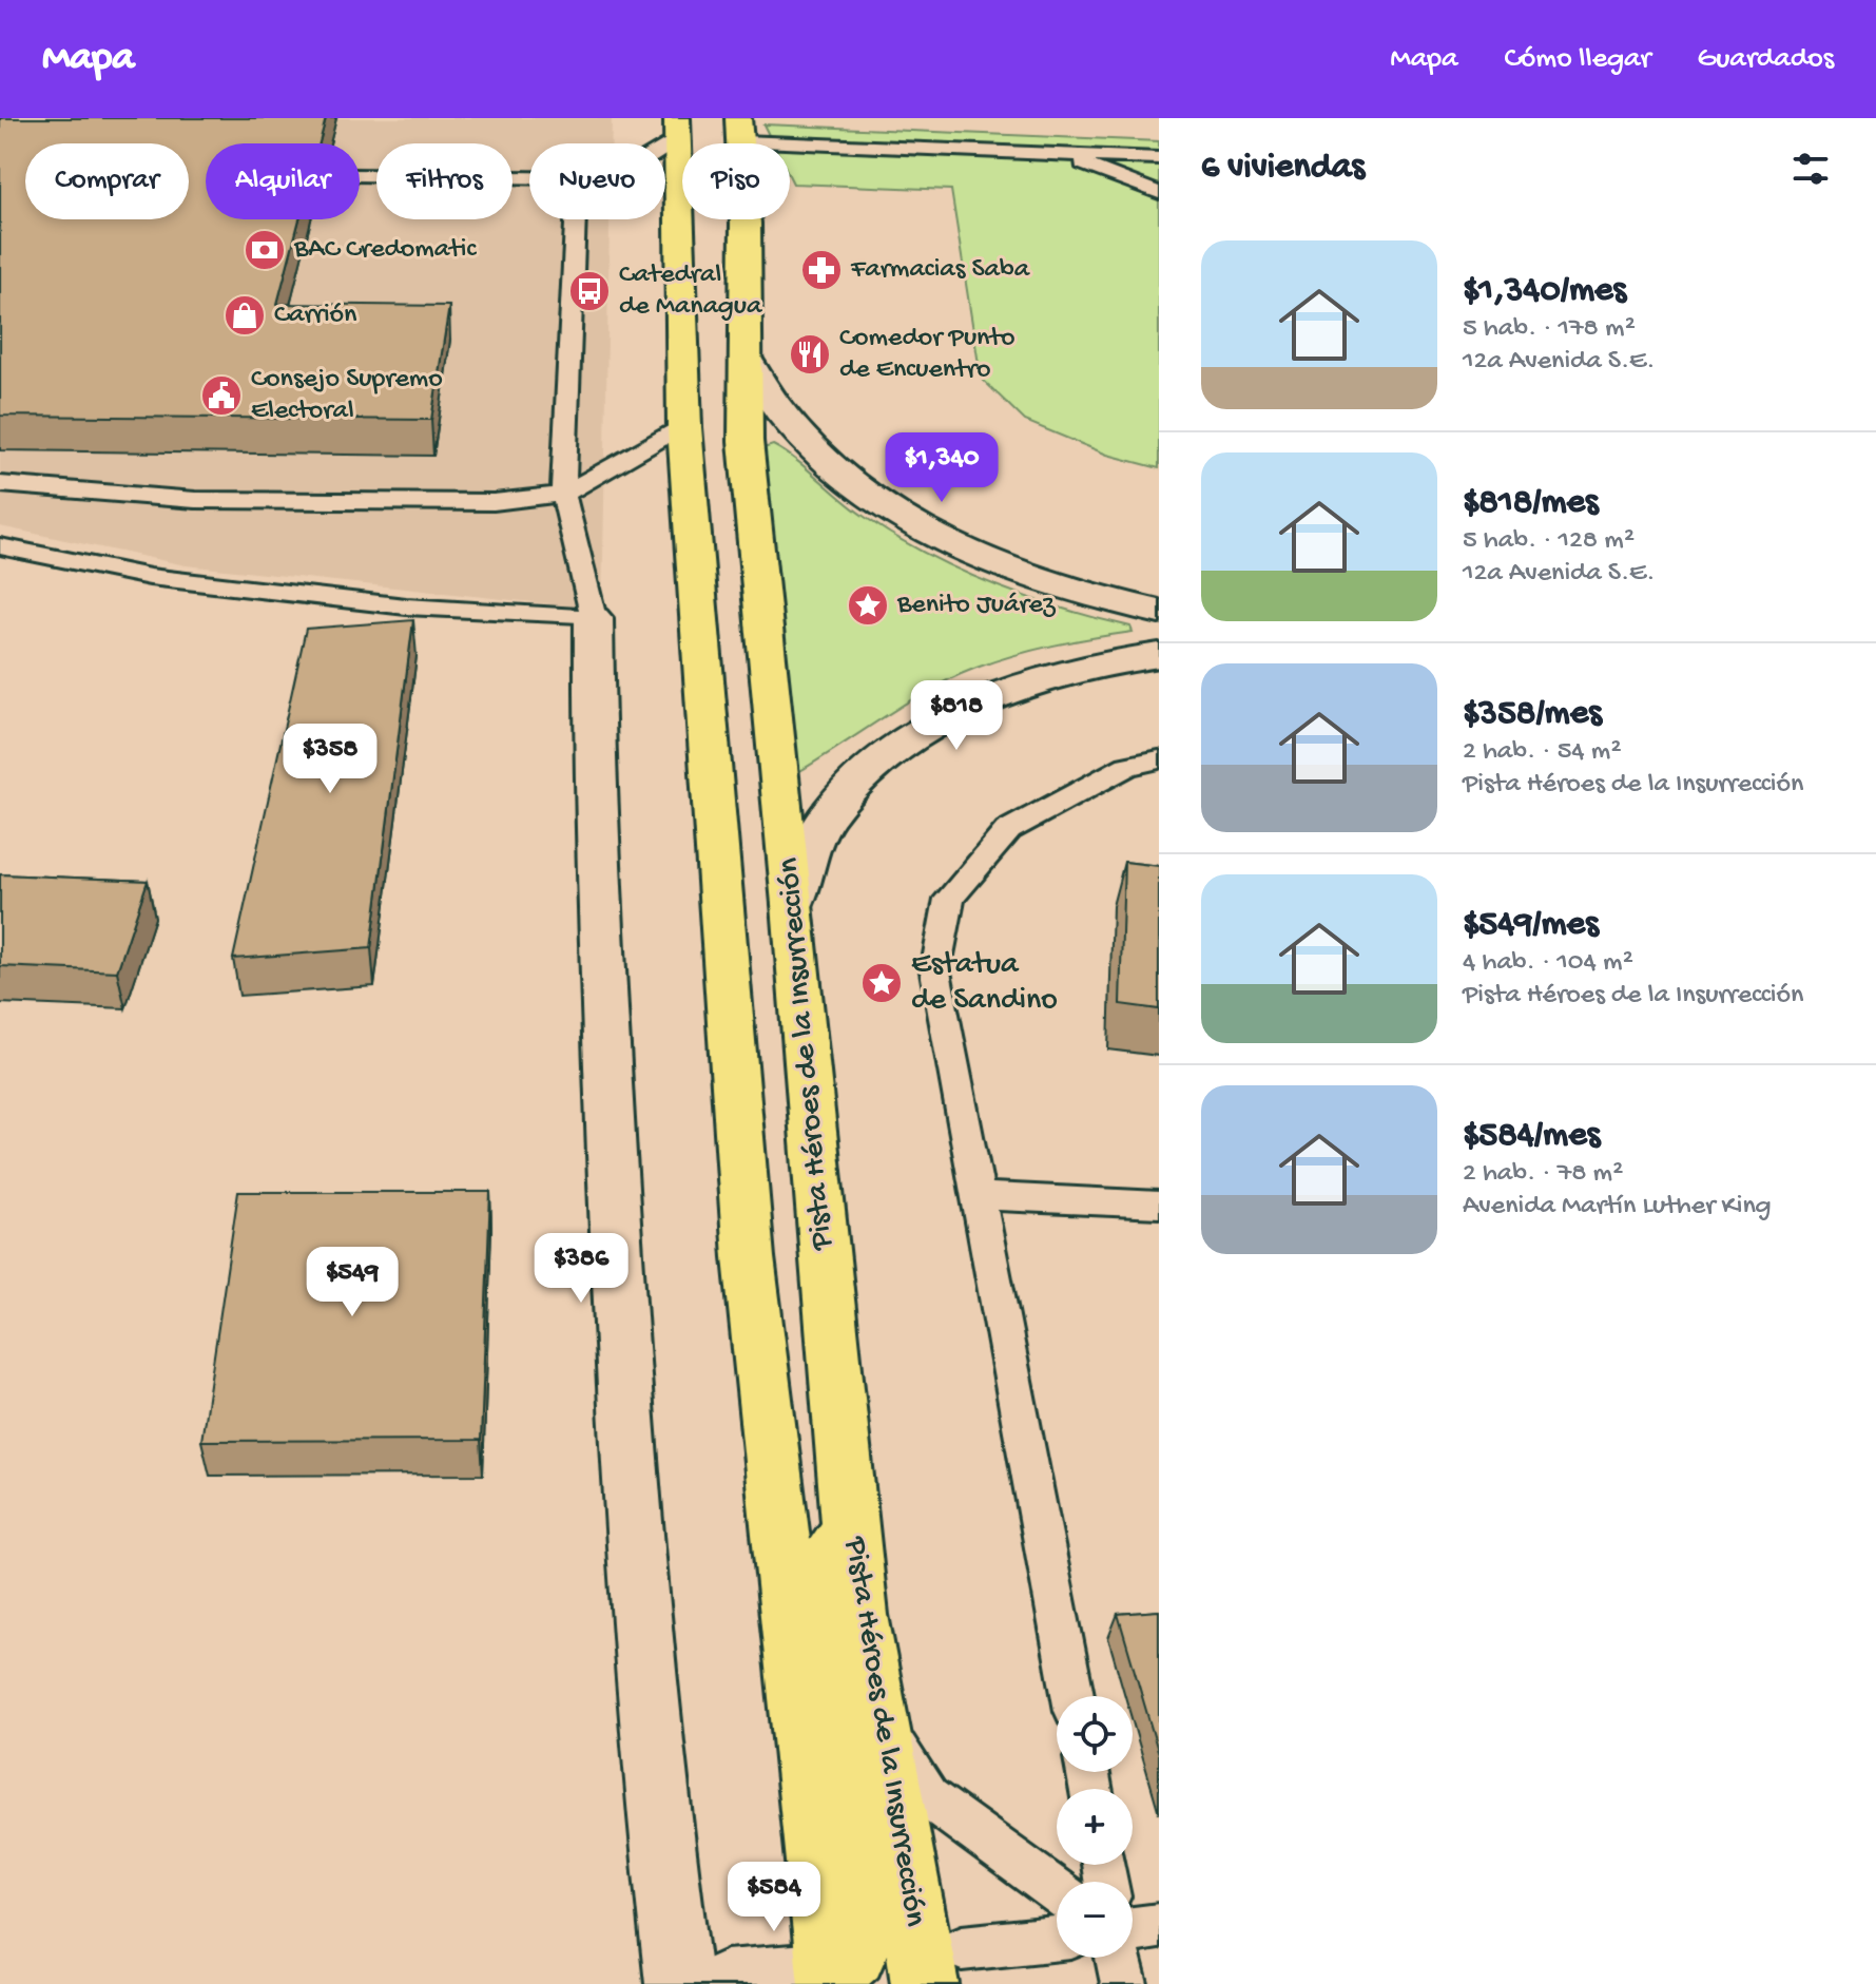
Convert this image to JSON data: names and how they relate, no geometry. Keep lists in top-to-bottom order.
{
  "streets": {
    "main road": ["Pista Héroes de la Insurrección"]
  },
  "places": {
    "bank": ["BAC Credomatic"],
    "pharmacy": ["Farmacias Saba"],
    "bus stop": ["Catedral de Managua"],
    "shop": ["Carrión"],
    "restaurant": ["Comedor Punto de Encuentro"],
    "public building": ["Consejo Supremo Electoral"],
    "place": ["Benito Juárez", "Estatua de Sandino"]
  },
  "page": {
    "header": "Mapa",
    "nav": ["Mapa", "Cómo llegar", "Guardados"],
    "heading": "6 viviendas",
    "chip": [
      "Comprar",
      "Alquilar",
      "Filtros",
      "Nuevo",
      "Piso"
    ],
    "list": [
      {
        "name": "$1,340/mes",
        "note": "5 hab. · 178 m² · 12a Avenida S.E."
      },
      {
        "name": "$818/mes",
        "note": "5 hab. · 128 m² · 12a Avenida S.E."
      },
      {
        "name": "$358/mes",
        "note": "2 hab. · 54 m² · Pista Héroes de la Insurrección"
      },
      {
        "name": "$549/mes",
        "note": "4 hab. · 104 m² · Pista Héroes de la Insurrección"
      },
      {
        "name": "$584/mes",
        "note": "2 hab. · 78 m² · Avenida Martín Luther King"
      }
    ],
    "price": [
      "$1,340",
      "$818",
      "$358",
      "$386",
      "$549",
      "$584"
    ],
    "map_buttons": ["+", "−"]
  }
}
